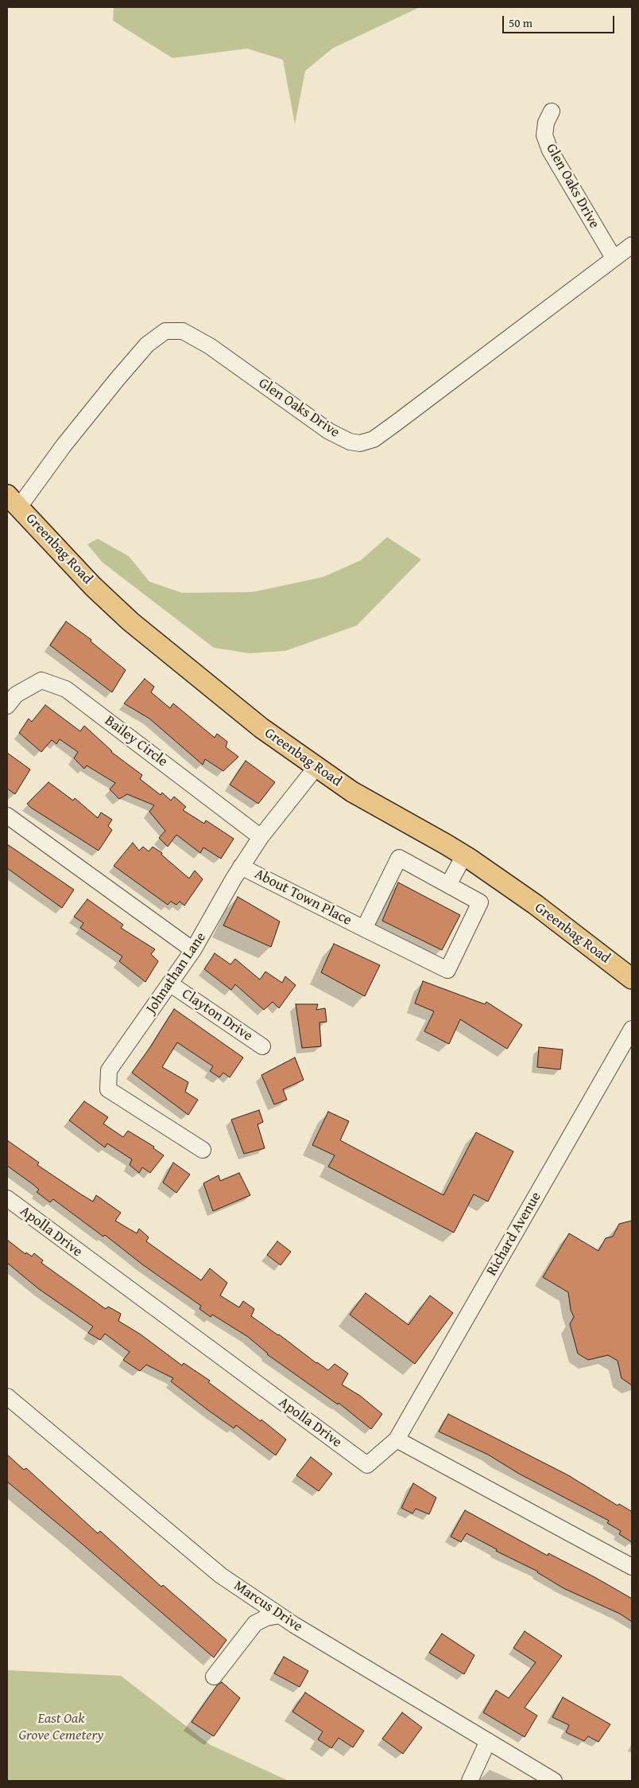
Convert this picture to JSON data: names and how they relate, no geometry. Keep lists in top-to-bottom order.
{
  "streets": {
    "main road": ["Greenbag Road"],
    "street": [
      "Glen Oaks Drive",
      "Bailey Circle",
      "About Town Place",
      "Johnathan Lane",
      "Clayton Drive",
      "Apolla Drive",
      "Richard Avenue",
      "Marcus Drive"
    ]
  },
  "crossings": [
    ["Glen Oaks Drive", "Greenbag Road"],
    ["Greenbag Road", "Johnathan Lane"],
    ["Bailey Circle", "Johnathan Lane"],
    ["About Town Place", "Johnathan Lane"],
    ["Johnathan Lane", "Clayton Drive"],
    ["Apolla Drive", "Richard Avenue"]
  ],
  "parks": ["East Oak Grove Cemetery"],
  "scale_bar": "50 m"
}
